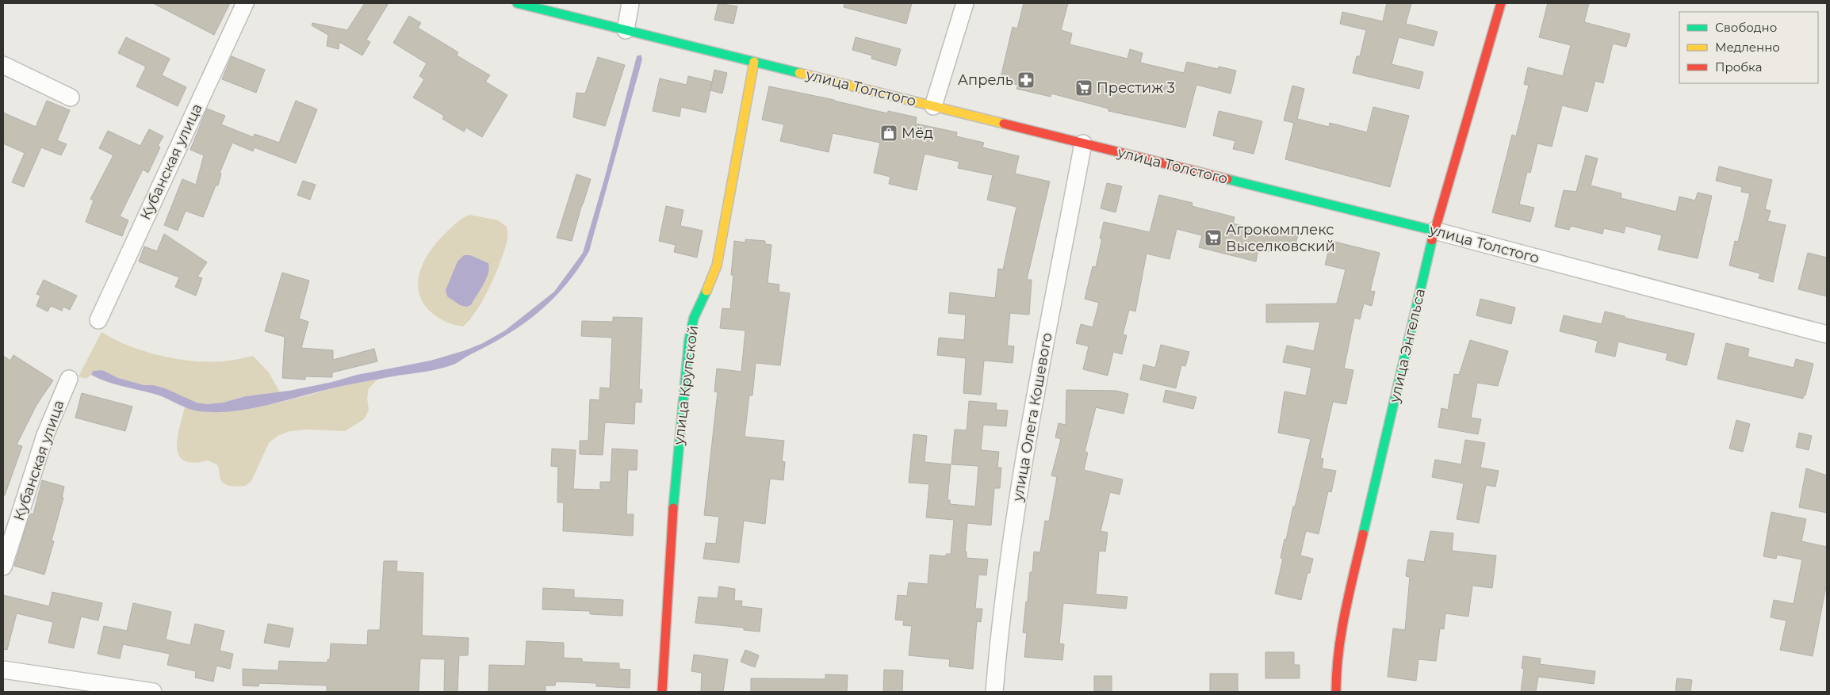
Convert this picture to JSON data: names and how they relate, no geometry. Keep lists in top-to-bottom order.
{
  "streets": {
    "main road": ["улица Толстого", "улица Энгельса", "улица Крупской"],
    "street": ["Кубанская улица", "улица Олега Кошевого"]
  },
  "crossings": [
    ["улица Толстого", "улица Энгельса"],
    ["улица Толстого", "улица Крупской"],
    ["улица Толстого", "улица Олега Кошевого"]
  ],
  "places": {
    "pharmacy": ["Апрель"],
    "supermarket": ["Престиж 3", "Агрокомплекс Выселковский"],
    "shop": ["Мёд"]
  },
  "legend": ["Свободно", "Медленно", "Пробка"]
}
